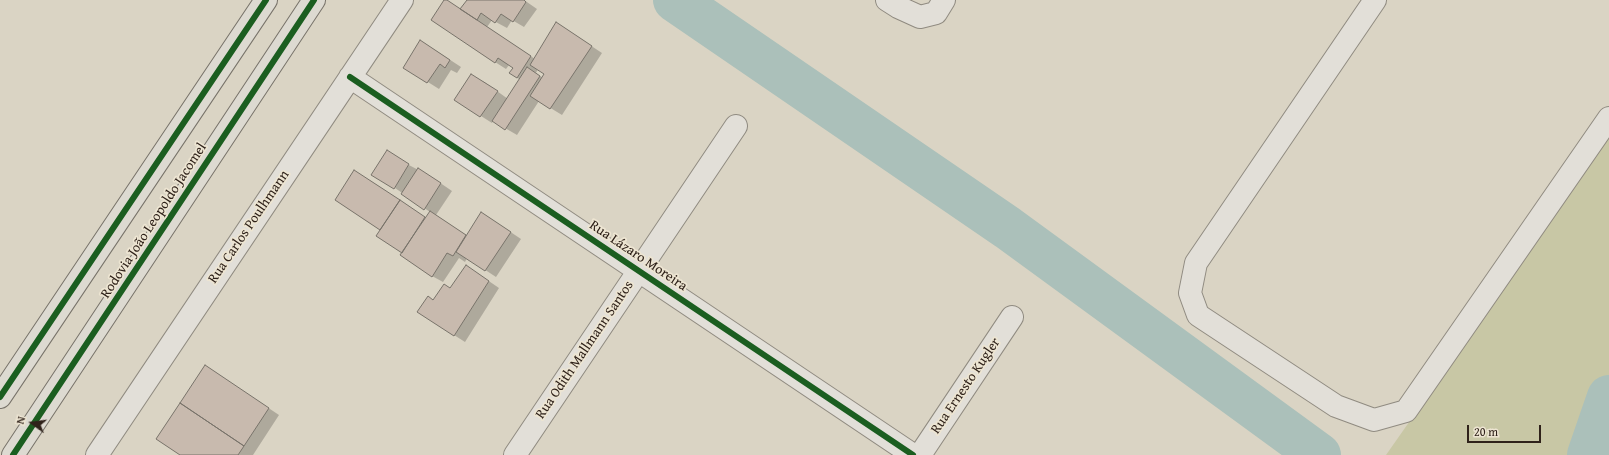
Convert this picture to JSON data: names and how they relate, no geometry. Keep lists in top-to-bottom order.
{
  "streets": {
    "highway": ["Rodovia João Leopoldo Jacomel"],
    "street": [
      "Rua Carlos Poulhmann",
      "Rua Lázaro Moreira",
      "Rua Odith Mallmann Santos",
      "Rua Ernesto Kugler"
    ]
  },
  "crossings": [
    ["Rua Carlos Poulhmann", "Rua Lázaro Moreira"],
    ["Rua Lázaro Moreira", "Rua Odith Mallmann Santos"]
  ],
  "scale_bar": "20 m",
  "north": "left"
}
